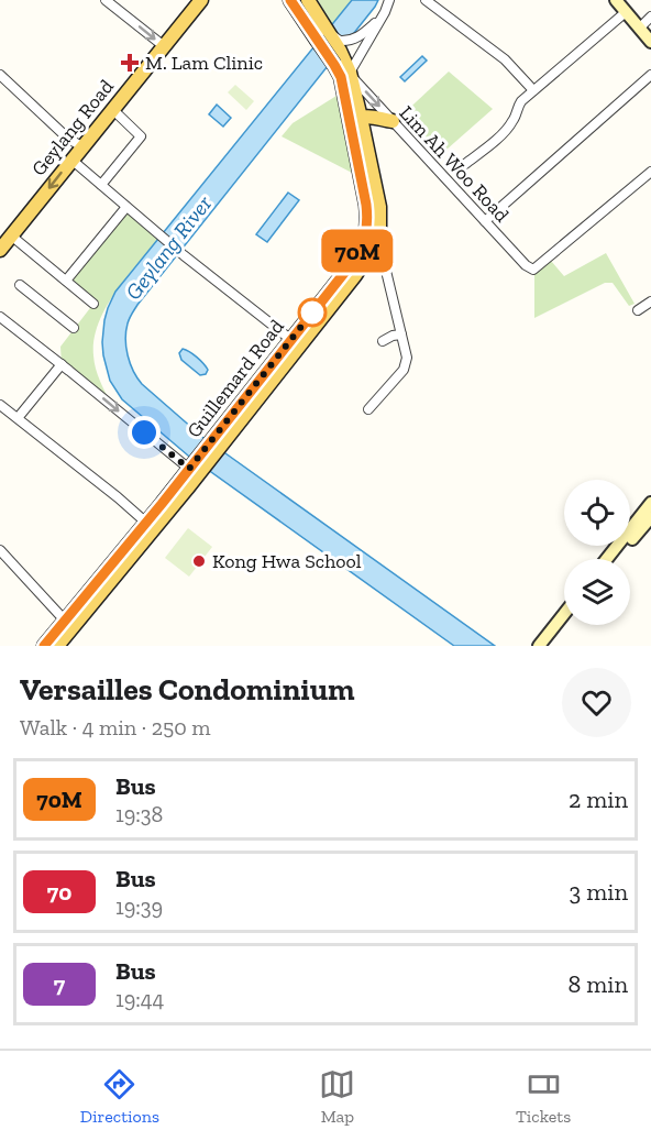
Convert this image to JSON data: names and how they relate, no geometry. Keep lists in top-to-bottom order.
{
  "streets": {
    "main road": ["Geylang Road", "Guillemard Road"],
    "street": ["Lim Ah Woo Road"]
  },
  "crossings": [
    ["Lim Ah Woo Road", "Guillemard Road"]
  ],
  "water": ["Geylang River"],
  "places": {
    "health": ["M. Lam Clinic"],
    "other": ["Kong Hwa School"]
  },
  "lines": ["bus line 70M"],
  "page": {
    "on_map": "70M",
    "heading": ["Versailles Condominium", "Walk · 4 min · 250 m"],
    "list": [
      {
        "mark": "70M",
        "name": "Bus",
        "note": "19:38",
        "value": "2 min"
      },
      {
        "mark": "70",
        "name": "Bus",
        "note": "19:39",
        "value": "3 min"
      },
      {
        "mark": "7",
        "name": "Bus",
        "note": "19:44",
        "value": "8 min"
      }
    ],
    "tabs": ["Directions", "Map", "Tickets"]
  }
}
